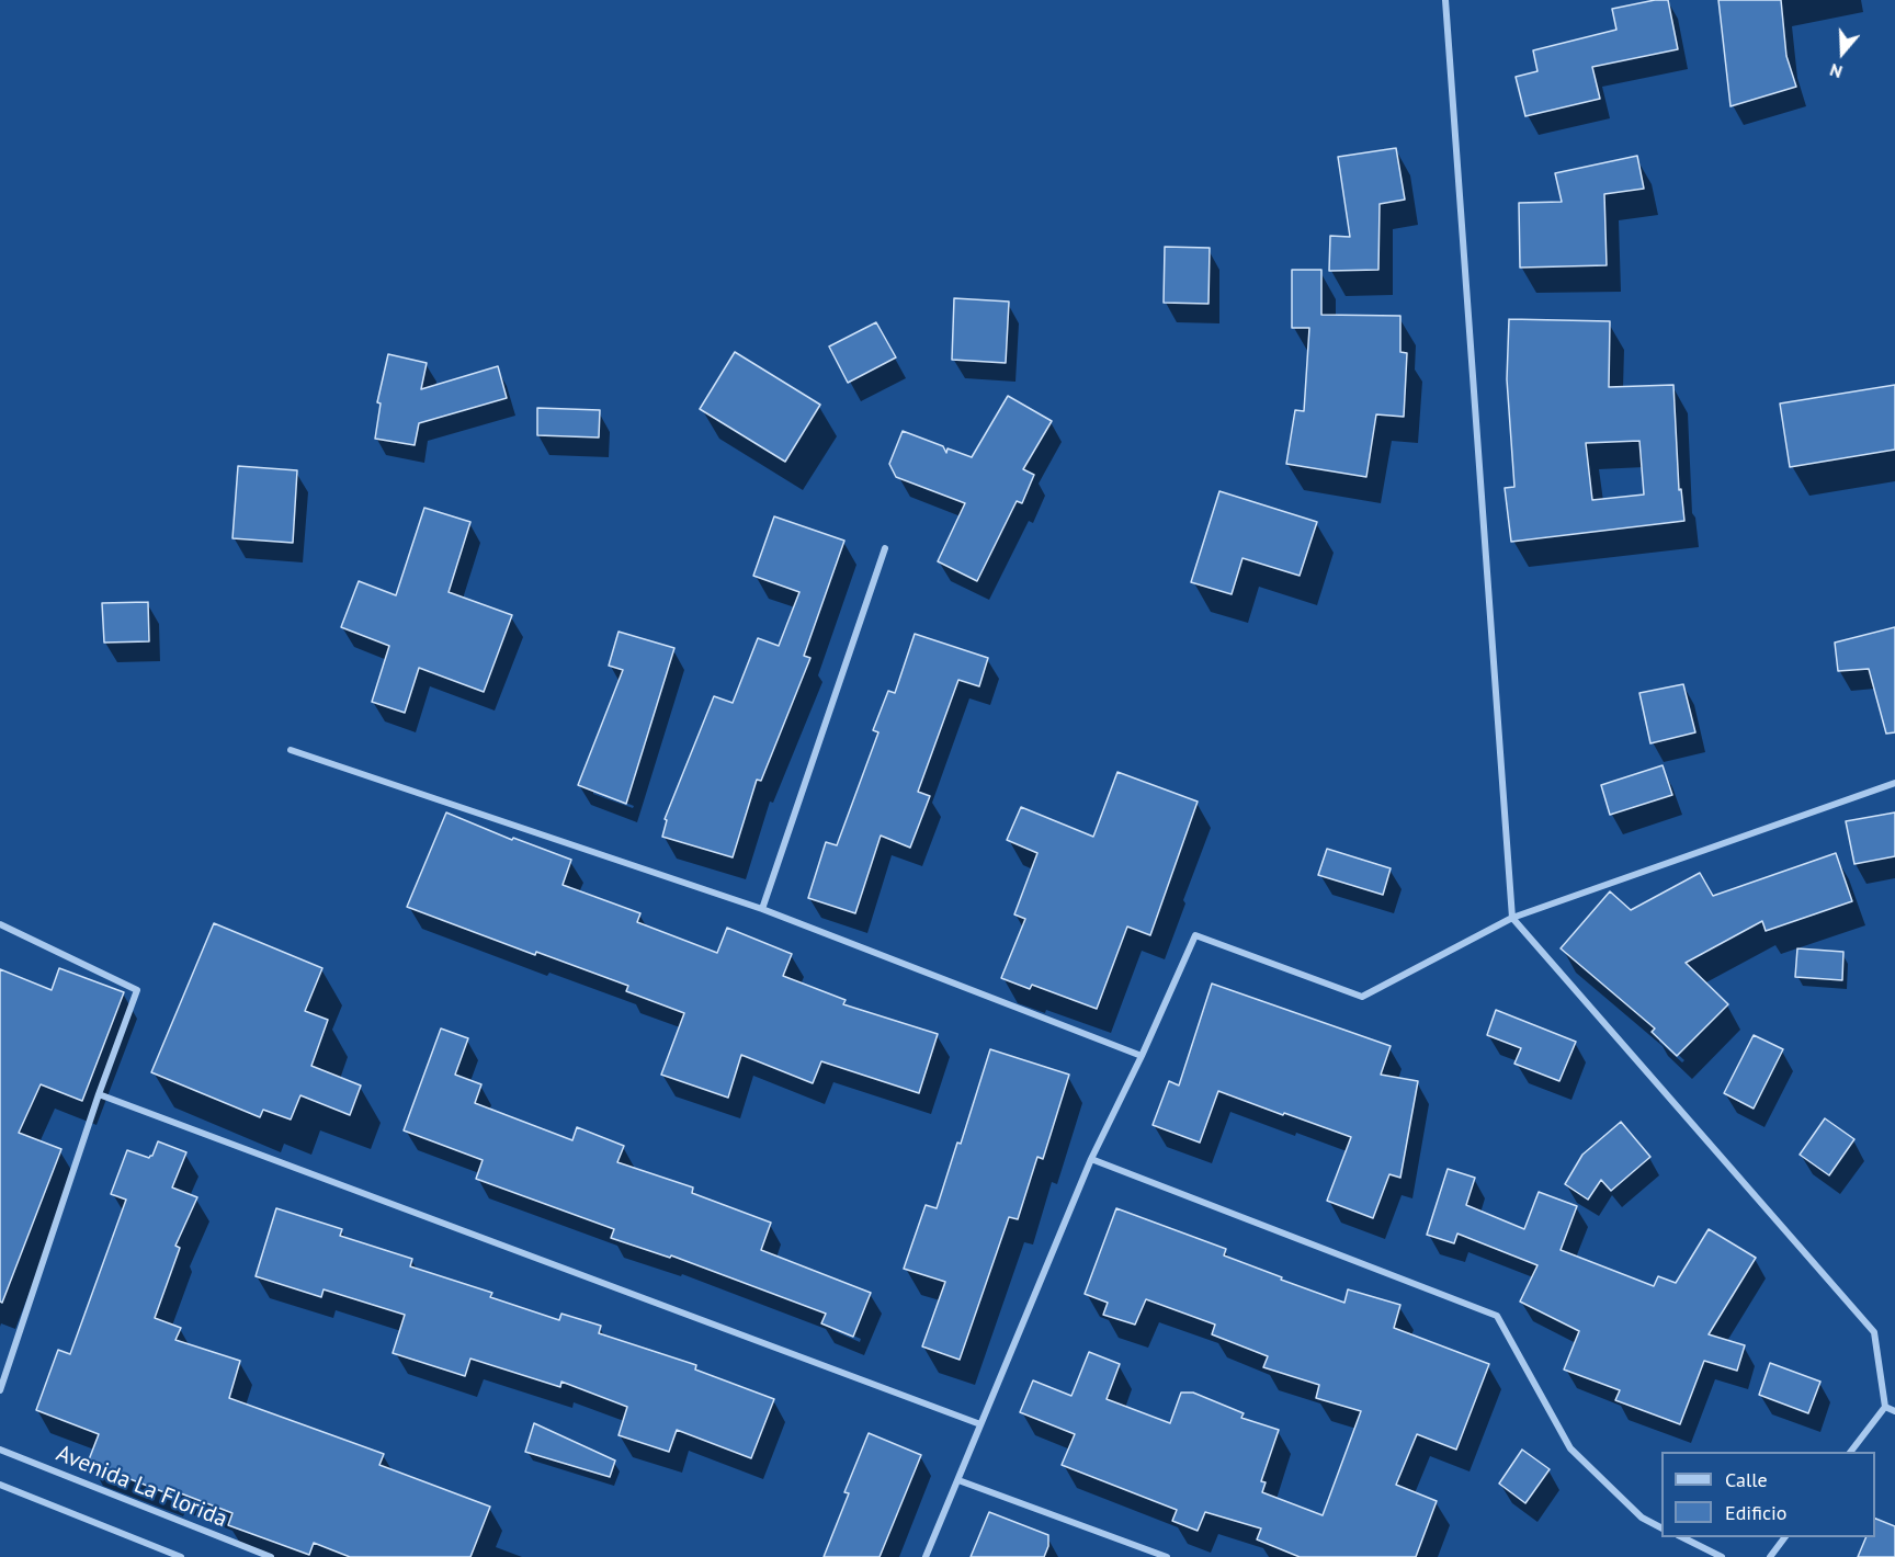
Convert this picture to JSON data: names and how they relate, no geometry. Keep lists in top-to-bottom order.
{
  "streets": {
    "street": ["Avenida La Florida"]
  },
  "legend": ["Calle", "Edificio"],
  "north": "bottom"
}
